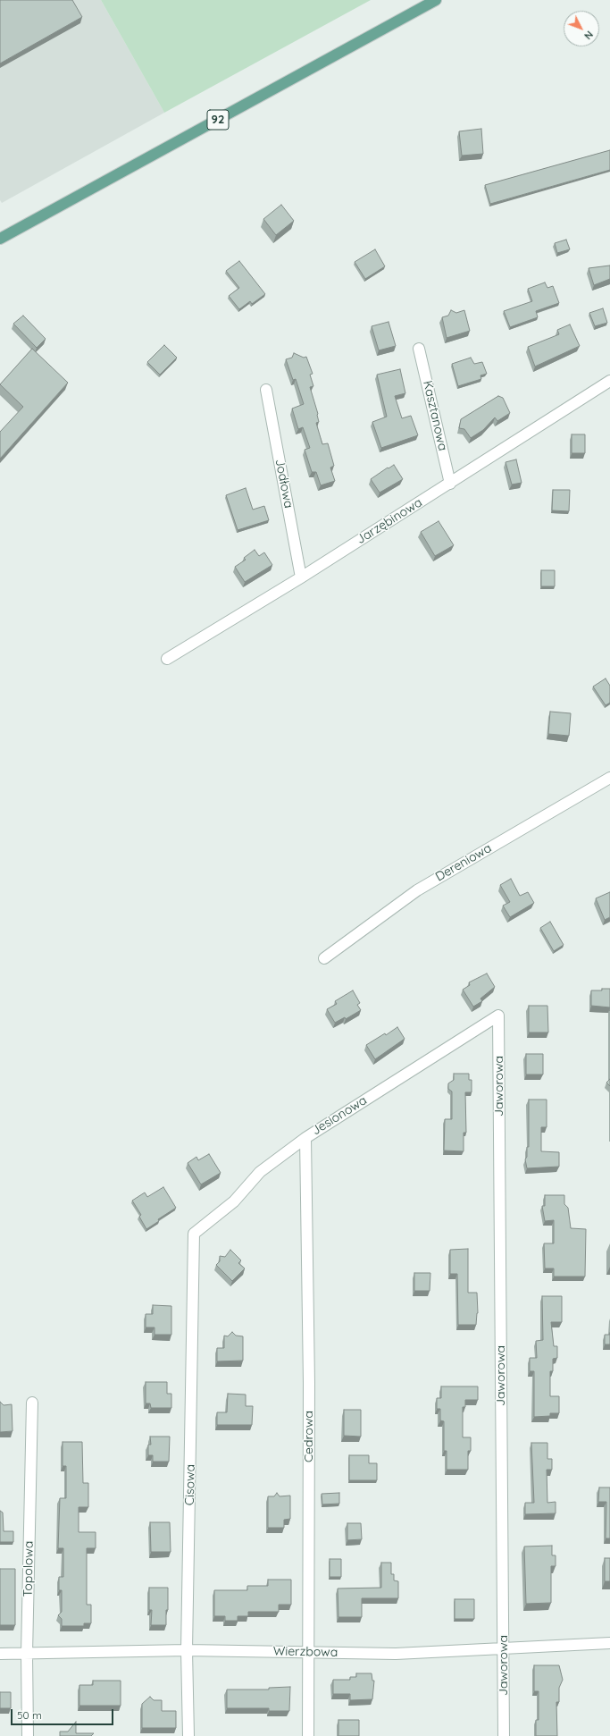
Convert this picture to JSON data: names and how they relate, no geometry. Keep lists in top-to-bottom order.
{
  "streets": {
    "main road": ["92"],
    "street": [
      "Kasztanowa",
      "Jodłowa",
      "Jarzębinowa",
      "Dereniowa",
      "Jaworowa",
      "Jesionowa",
      "Cedrowa",
      "Cisowa",
      "Topolowa",
      "Wierzbowa"
    ]
  },
  "crossings": [
    ["Kasztanowa", "Jarzębinowa"],
    ["Jodłowa", "Jarzębinowa"],
    ["Jaworowa", "Jesionowa"],
    ["Jaworowa", "Wierzbowa"],
    ["Jesionowa", "Cedrowa"],
    ["Jesionowa", "Cisowa"],
    ["Cedrowa", "Wierzbowa"],
    ["Cisowa", "Wierzbowa"],
    ["Topolowa", "Wierzbowa"]
  ],
  "scale_bar": "50 m",
  "north": "bottom right"
}
